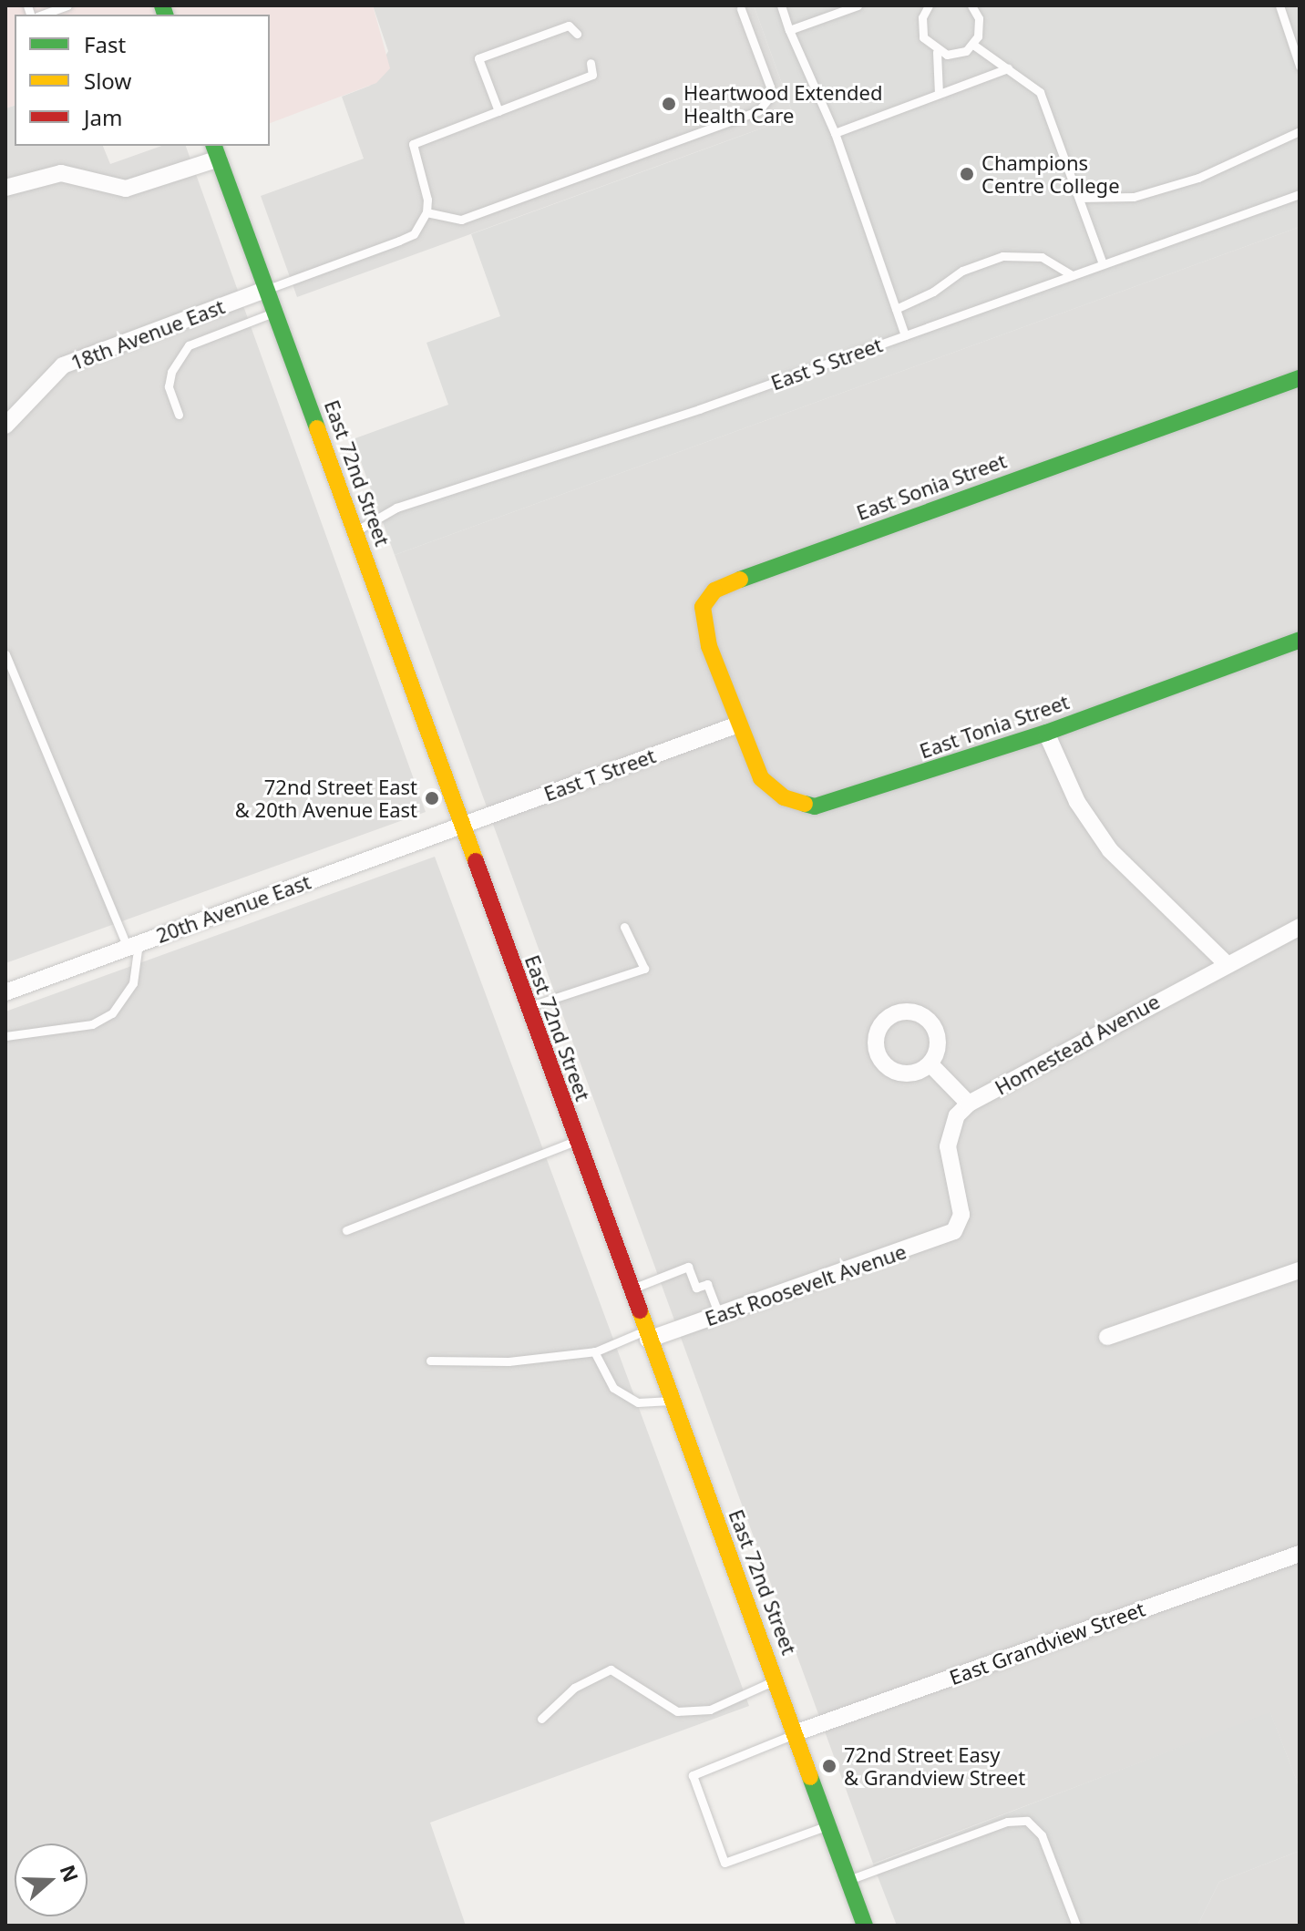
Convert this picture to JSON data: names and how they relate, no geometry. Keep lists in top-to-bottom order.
{
  "streets": {
    "main road": ["East 72nd Street", "East Sonia Street", "East Tonia Street"],
    "street": [
      "18th Avenue East",
      "East T Street",
      "20th Avenue East",
      "Homestead Avenue",
      "East Roosevelt Avenue",
      "East Grandview Street"
    ],
    "lane": ["East S Street"]
  },
  "crossings": [
    ["18th Avenue East", "East 72nd Street"],
    ["East S Street", "East 72nd Street"],
    ["East 72nd Street", "East T Street"],
    ["East 72nd Street", "20th Avenue East"],
    ["East 72nd Street", "East Roosevelt Avenue"],
    ["East 72nd Street", "East Grandview Street"],
    ["East Sonia Street", "East Tonia Street"],
    ["East Sonia Street", "East T Street"],
    ["East Tonia Street", "East T Street"],
    ["East T Street", "20th Avenue East"],
    ["Homestead Avenue", "East Roosevelt Avenue"]
  ],
  "places": [
    "Heartwood Extended Health Care",
    "Champions Centre College",
    "72nd Street East & 20th Avenue East",
    "72nd Street Easy & Grandview Street"
  ],
  "legend": ["Fast", "Slow", "Jam"],
  "north": "right"
}
